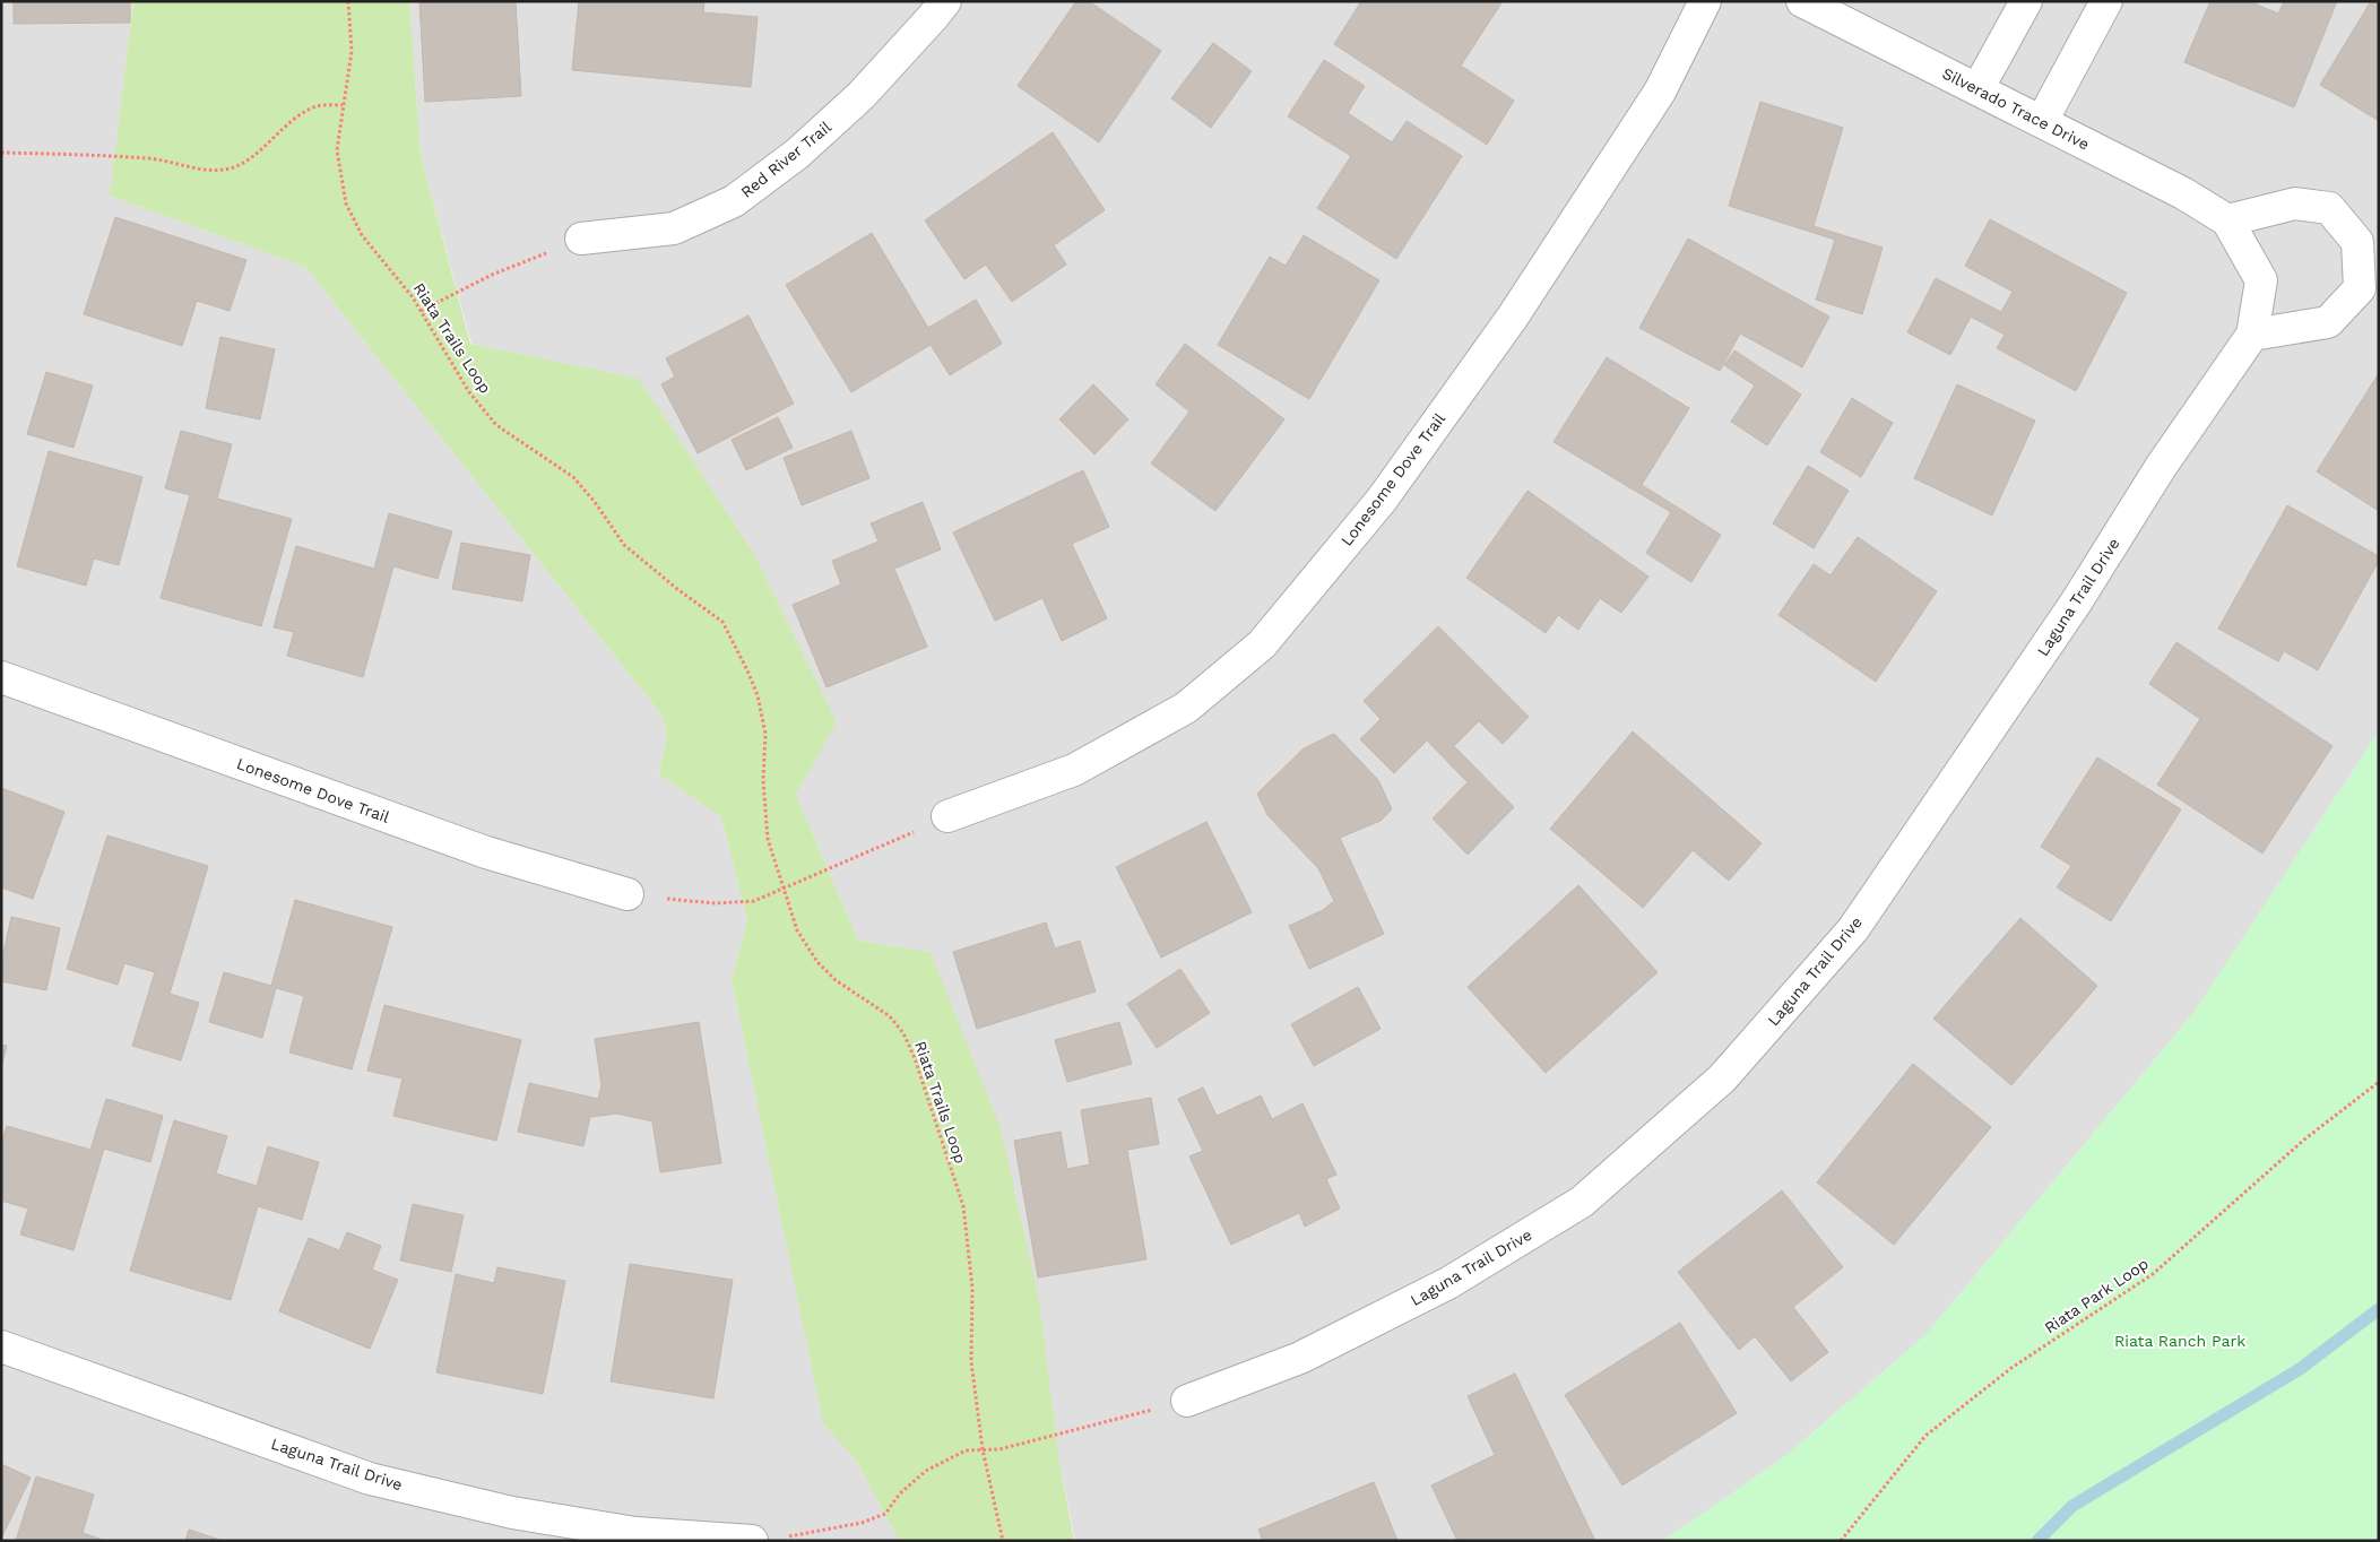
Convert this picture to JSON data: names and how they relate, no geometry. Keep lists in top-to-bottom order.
{
  "streets": {
    "street": [
      "Silverado Trace Drive",
      "Red River Trail",
      "Lonesome Dove Trail",
      "Laguna Trail Drive"
    ],
    "path": ["Riata Trails Loop", "Riata Park Loop"]
  },
  "crossings": [
    ["Silverado Trace Drive", "Laguna Trail Drive"]
  ],
  "parks": ["Riata Ranch Park"]
}
